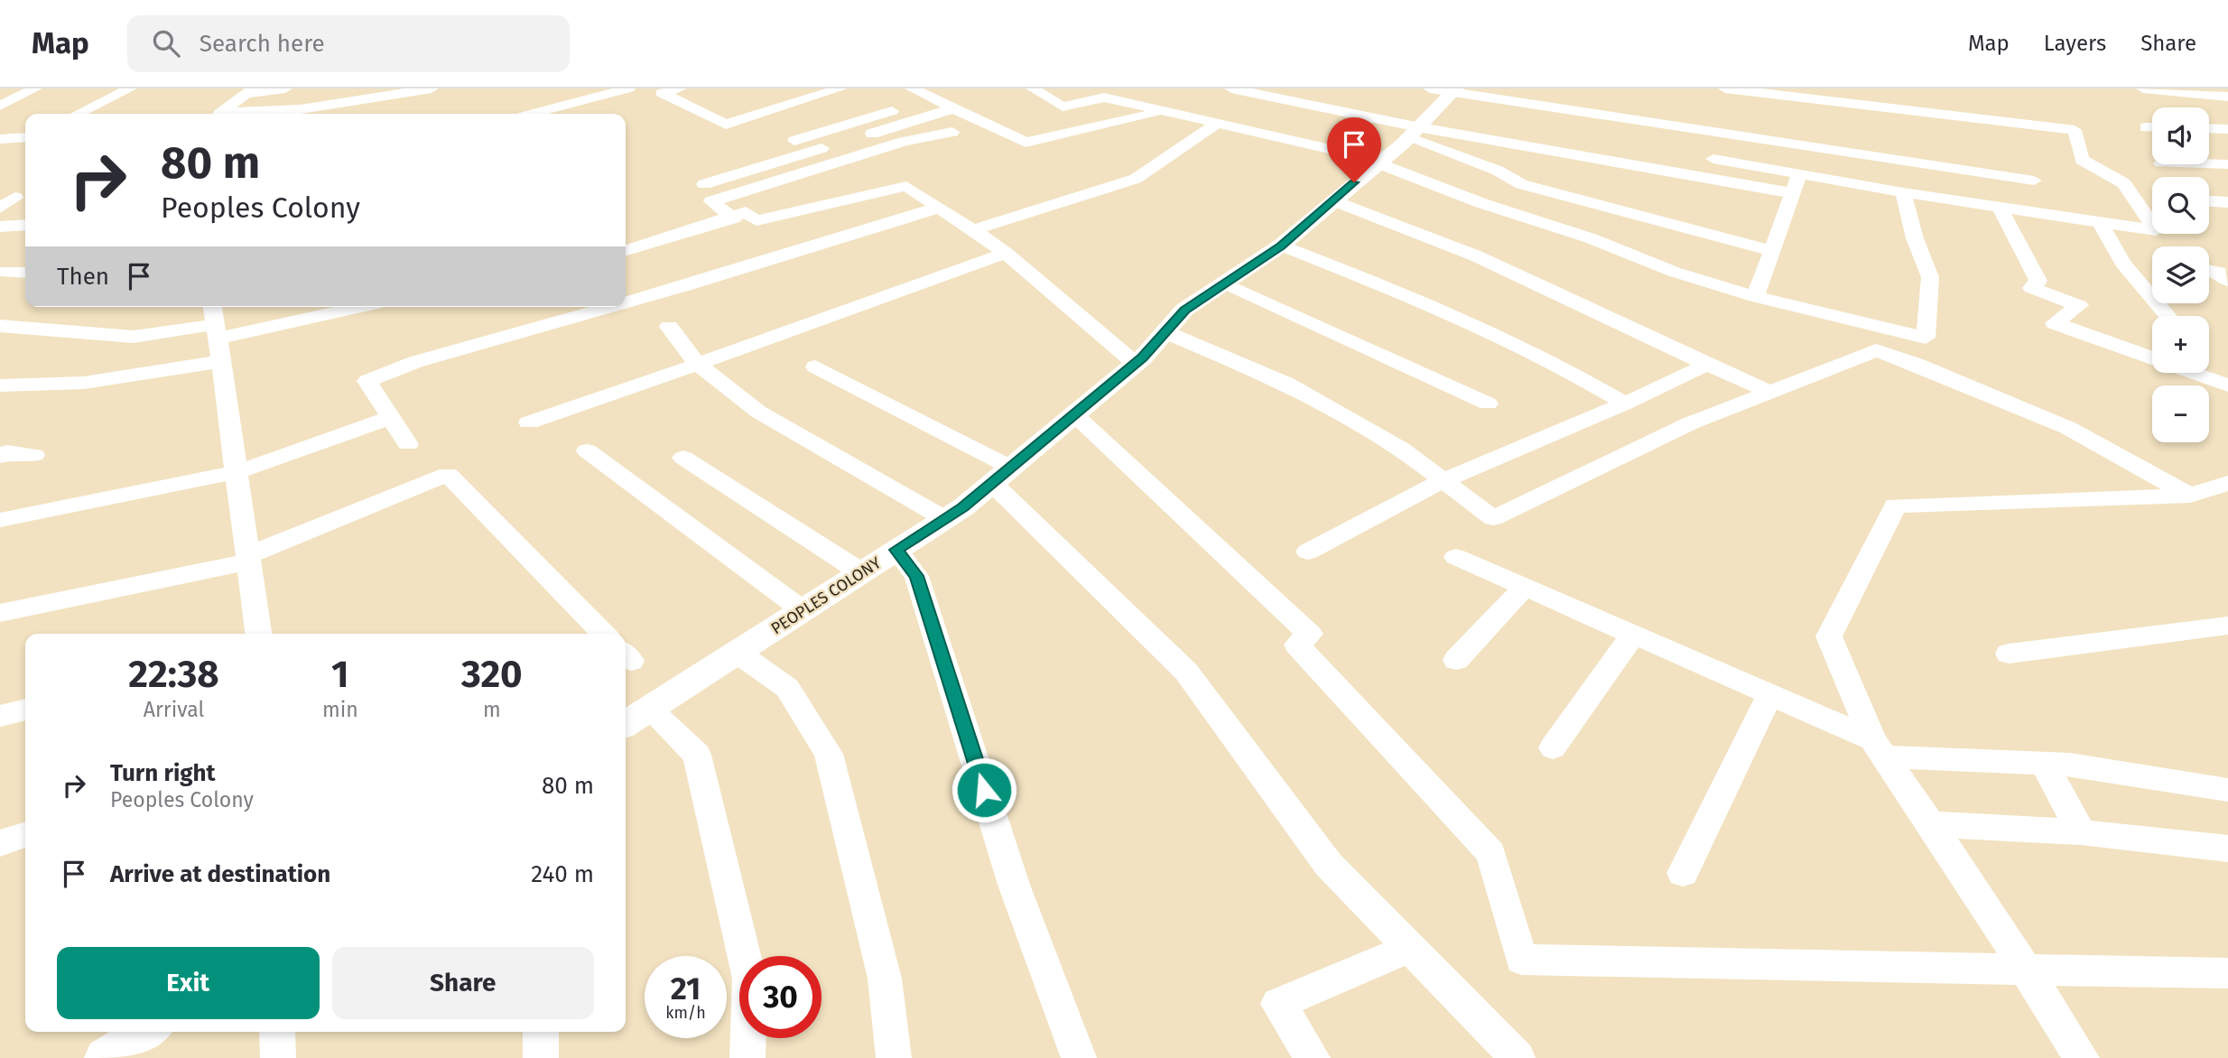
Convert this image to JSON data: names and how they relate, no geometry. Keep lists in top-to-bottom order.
{
  "streets": {
    "street": ["PEOPLES COLONY"]
  },
  "page": {
    "header": "Map",
    "search": "Search here",
    "nav": ["Map", "Layers", "Share"],
    "map_buttons": ["+", "−"],
    "turn": ["80 m", "Peoples Colony"],
    "then": "Then",
    "eta": [
      "22:38",
      "Arrival",
      "1",
      "min",
      "320",
      "m"
    ],
    "list": [
      {
        "name": "Turn right",
        "note": "Peoples Colony",
        "value": "80 m"
      },
      {
        "name": "Arrive at destination",
        "value": "240 m"
      }
    ],
    "buttons": ["Exit", "Share"],
    "speed": "21 km/h",
    "limit": "30"
  }
}
